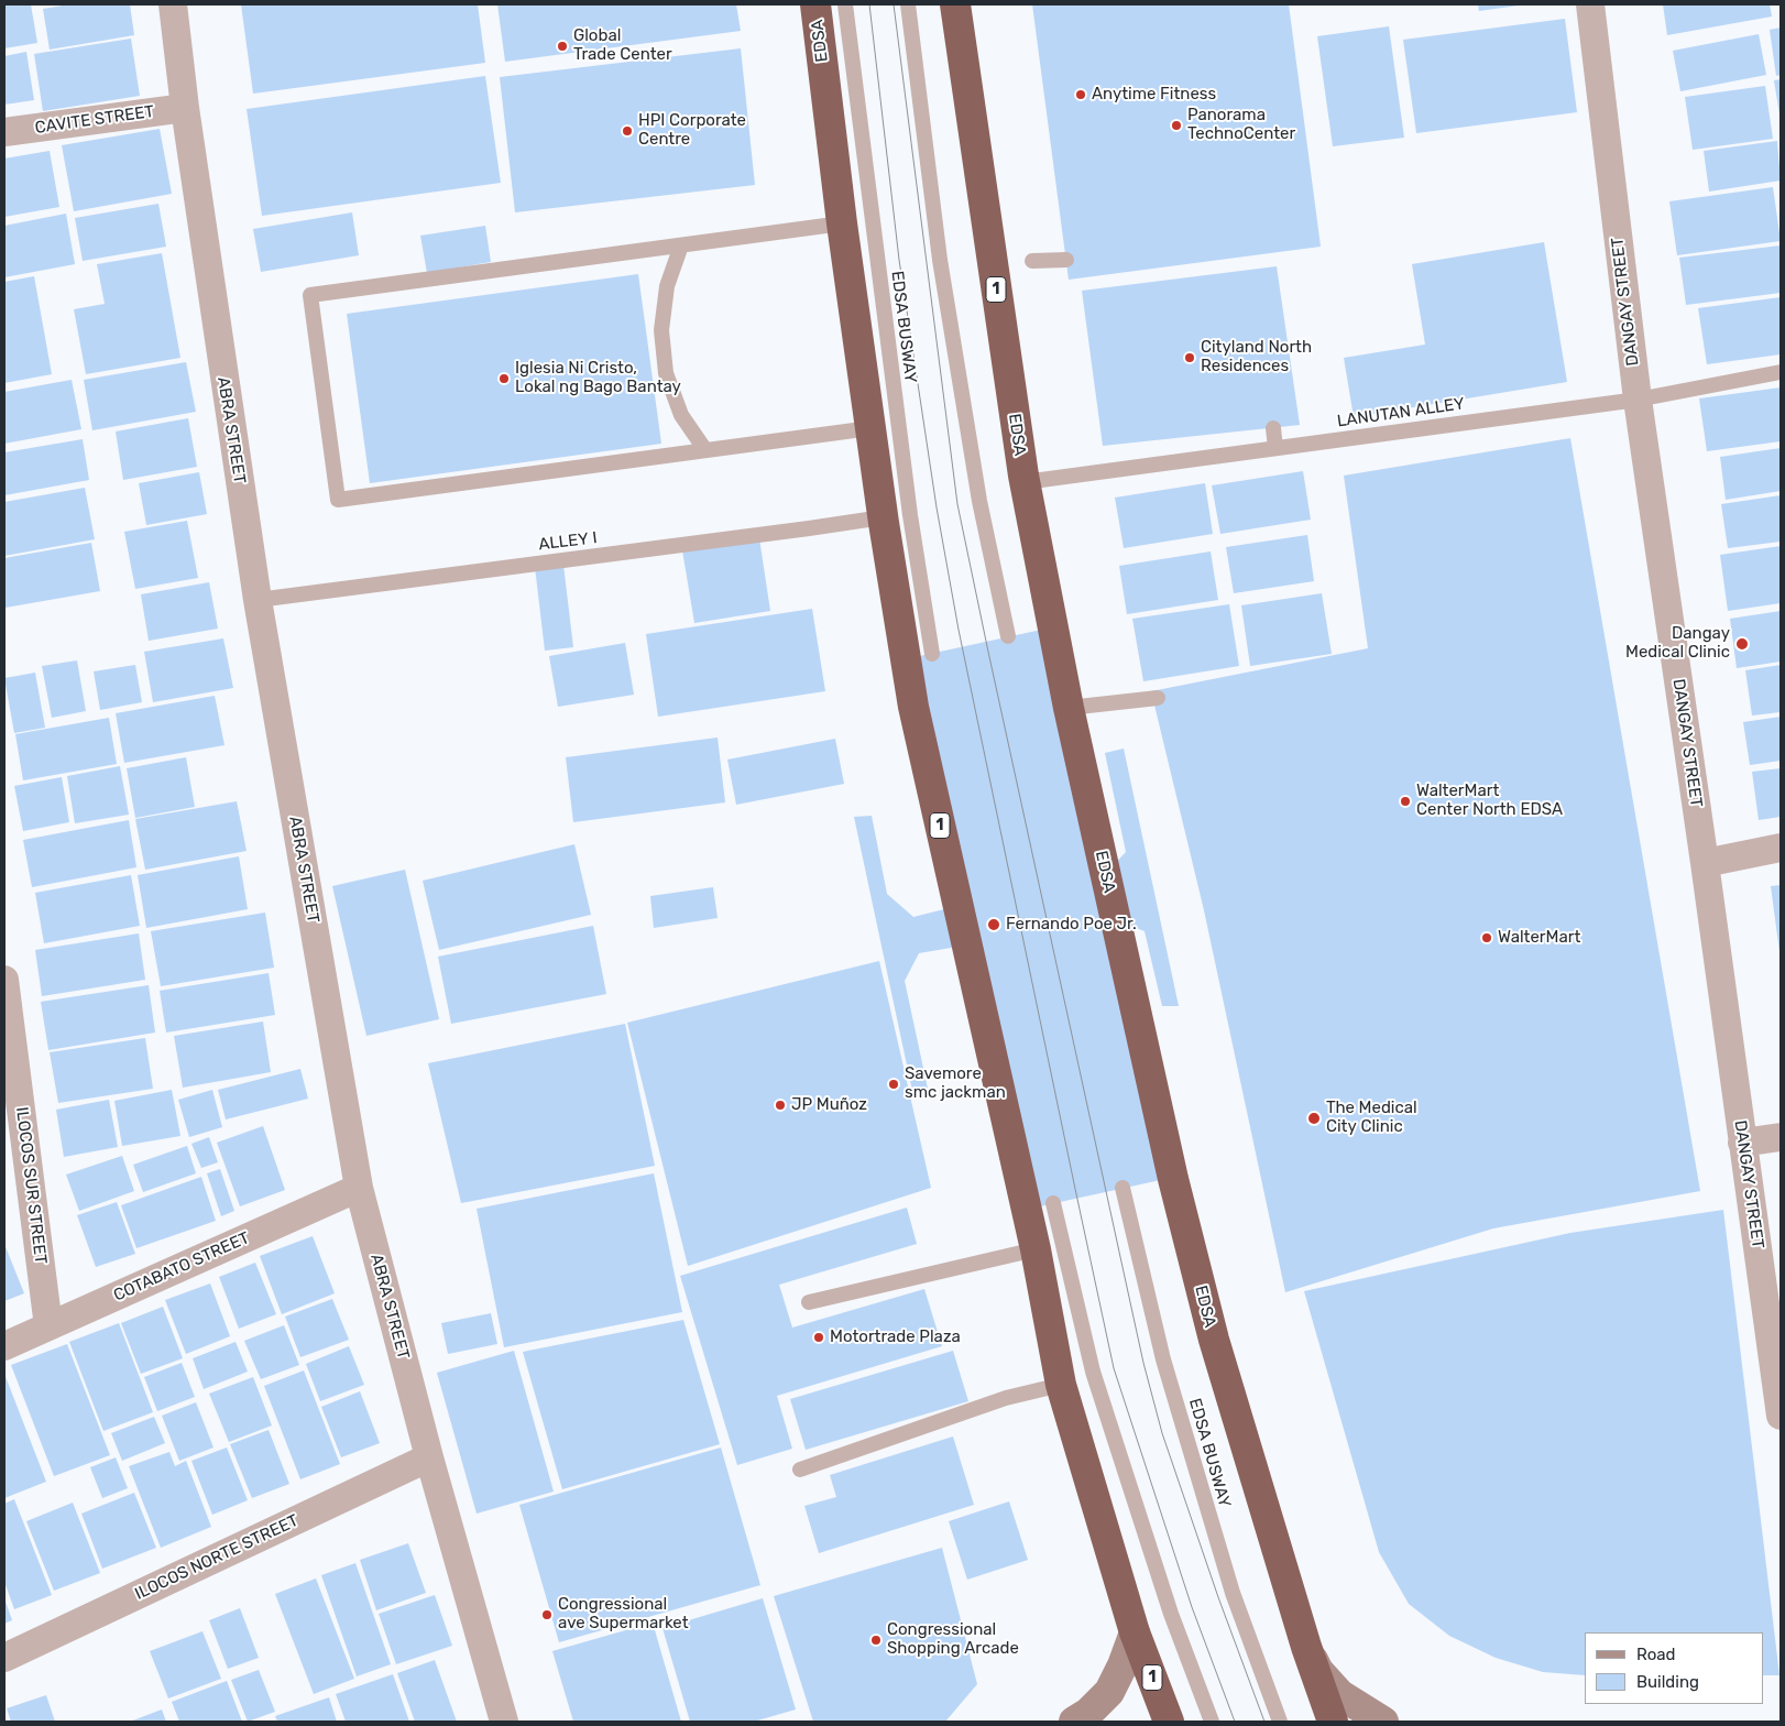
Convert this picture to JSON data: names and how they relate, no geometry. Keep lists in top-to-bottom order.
{
  "streets": {
    "highway": ["EDSA", "1"],
    "street": [
      "CAVITE STREET",
      "DANGAY STREET",
      "ABRA STREET",
      "ILOCOS SUR STREET",
      "COTABATO STREET",
      "ILOCOS NORTE STREET"
    ],
    "lane": ["EDSA BUSWAY", "LANUTAN ALLEY", "ALLEY I"]
  },
  "crossings": [
    ["EDSA", "LANUTAN ALLEY"],
    ["EDSA", "ALLEY I"],
    ["CAVITE STREET", "ABRA STREET"],
    ["DANGAY STREET", "LANUTAN ALLEY"],
    ["ABRA STREET", "ALLEY I"],
    ["ABRA STREET", "COTABATO STREET"],
    ["ABRA STREET", "ILOCOS NORTE STREET"],
    ["ILOCOS SUR STREET", "COTABATO STREET"]
  ],
  "places": [
    "Global Trade Center",
    "Anytime Fitness",
    "Panorama TechnoCenter",
    "HPI Corporate Centre",
    "Cityland North Residences",
    "Iglesia Ni Cristo, Lokal ng Bago Bantay",
    "Dangay Medical Clinic",
    "WalterMart Center North EDSA",
    "Fernando Poe Jr.",
    "WalterMart",
    "Savemore smc jackman",
    "JP Muñoz",
    "The Medical City Clinic",
    "Motortrade Plaza",
    "Congressional ave Supermarket",
    "Congressional Shopping Arcade"
  ],
  "legend": ["Road", "Building"]
}
